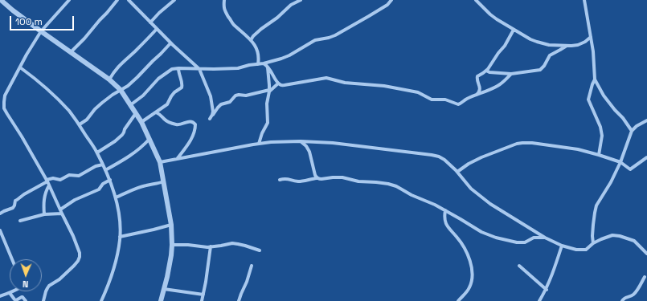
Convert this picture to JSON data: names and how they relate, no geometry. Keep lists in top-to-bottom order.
{
  "scale_bar": "100 m",
  "north": "bottom"
}
